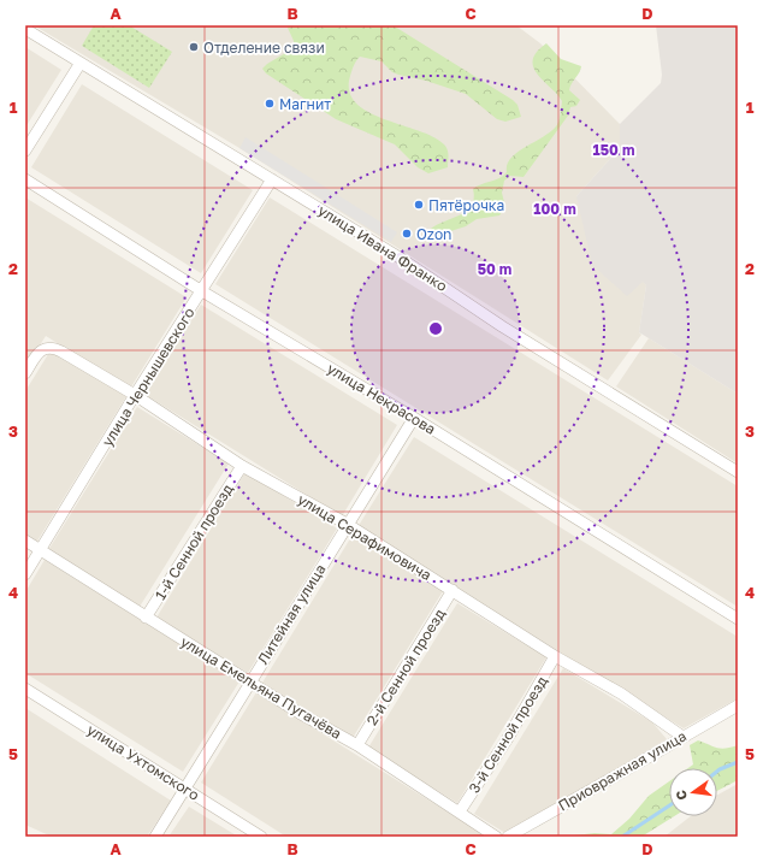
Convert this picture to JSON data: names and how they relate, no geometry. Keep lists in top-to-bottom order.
{
  "streets": {
    "street": [
      "улица Ивана Франко",
      "улица Чернышевского",
      "улица Некрасова",
      "улица Серафимовича",
      "1-й Сенной проезд",
      "Литейная улица",
      "2-й Сенной проезд",
      "улица Емельяна Пугачёва",
      "3-й Сенной проезд",
      "улица Ухтомского",
      "Приовражная улица"
    ]
  },
  "crossings": [
    ["улица Ивана Франко", "улица Чернышевского"],
    ["улица Чернышевского", "улица Некрасова"],
    ["улица Чернышевского", "улица Серафимовича"],
    ["улица Чернышевского", "улица Емельяна Пугачёва"],
    ["улица Некрасова", "Литейная улица"],
    ["улица Серафимовича", "1-й Сенной проезд"],
    ["улица Серафимовича", "Литейная улица"],
    ["улица Серафимовича", "2-й Сенной проезд"],
    ["улица Серафимовича", "3-й Сенной проезд"],
    ["улица Серафимовича", "Приовражная улица"],
    ["1-й Сенной проезд", "улица Емельяна Пугачёва"],
    ["Литейная улица", "улица Емельяна Пугачёва"],
    ["Литейная улица", "улица Ухтомского"],
    ["2-й Сенной проезд", "улица Емельяна Пугачёва"],
    ["улица Емельяна Пугачёва", "3-й Сенной проезд"]
  ],
  "places": [
    "Отделение связи",
    "Магнит",
    "Пятёрочка",
    "Ozon"
  ],
  "north": "left",
  "grid": {
    "columns": [
      "A",
      "B",
      "C",
      "D"
    ],
    "rows": [
      "1",
      "2",
      "3",
      "4",
      "5"
    ]
  },
  "rings": ["150 m", "100 m", "50 m"]
}
